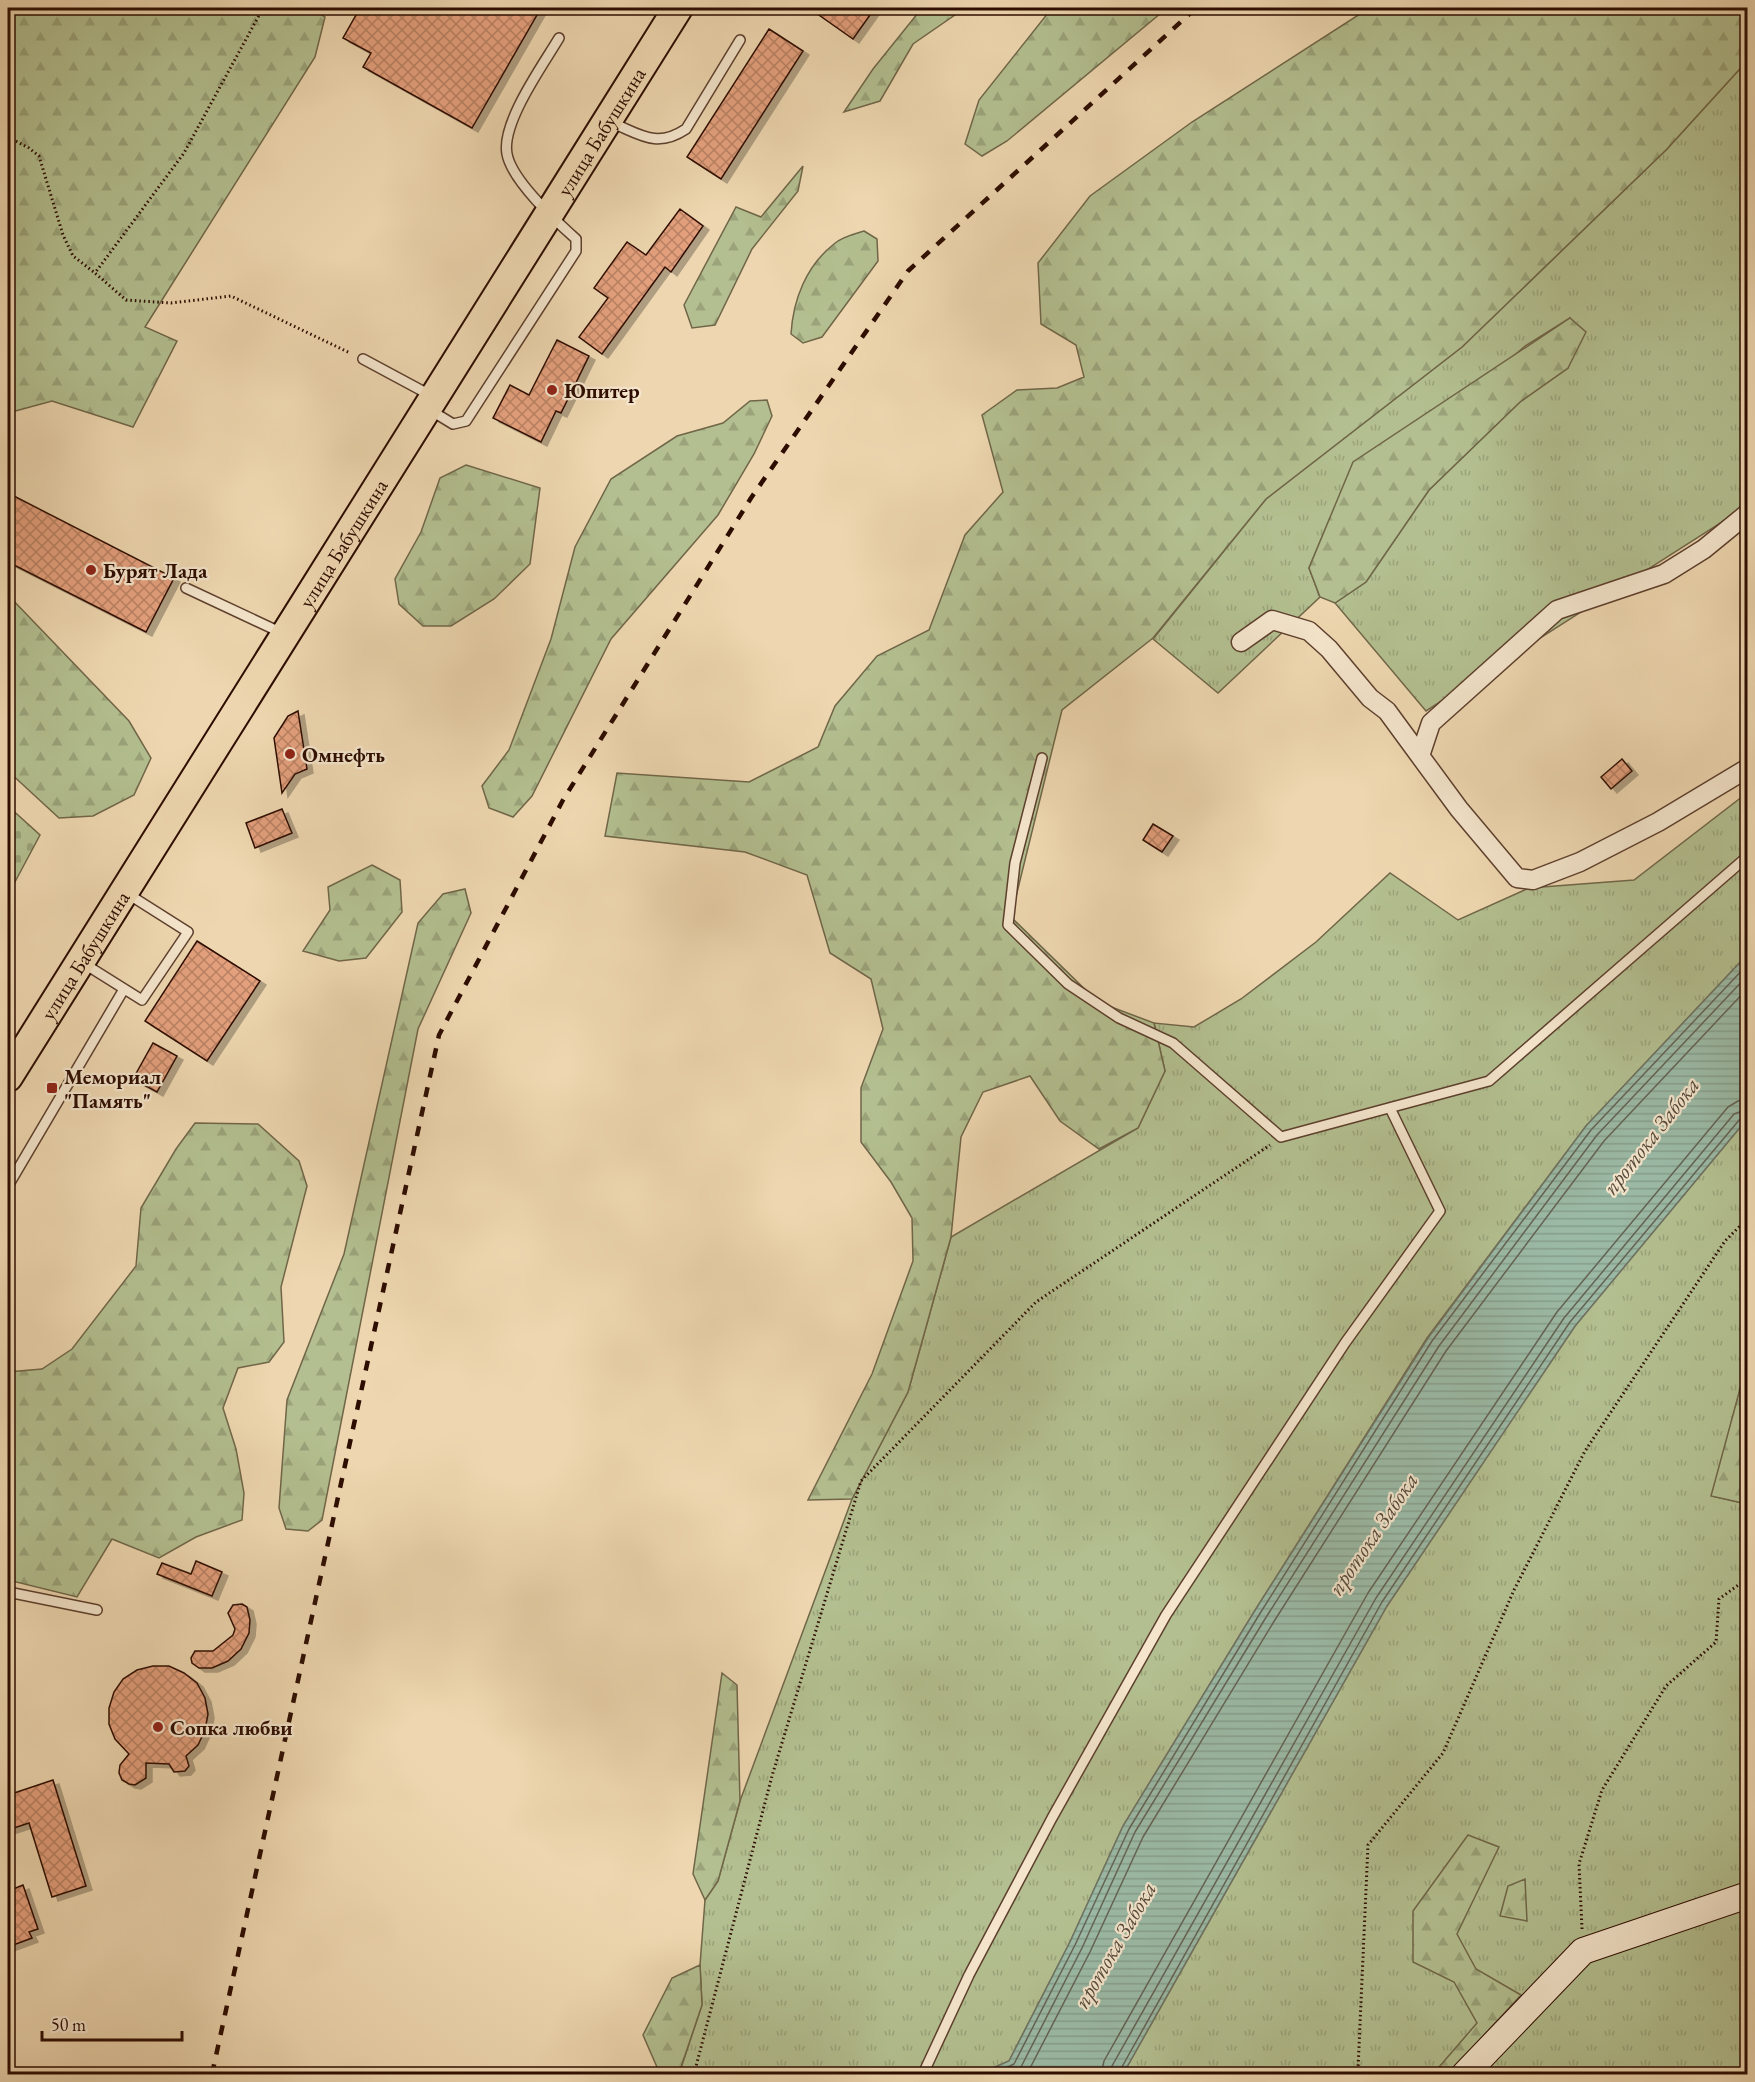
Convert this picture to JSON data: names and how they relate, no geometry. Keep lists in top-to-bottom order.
{
  "streets": {
    "main road": ["улица Бабушкина"]
  },
  "water": ["протока Забока"],
  "places": {
    "other": [
      "Юпитер",
      "Бурят Лада",
      "Омнефть",
      "Сопка любви"
    ],
    "transit": ["Мемориал \"Память\""]
  },
  "scale_bar": "50 m"
}
